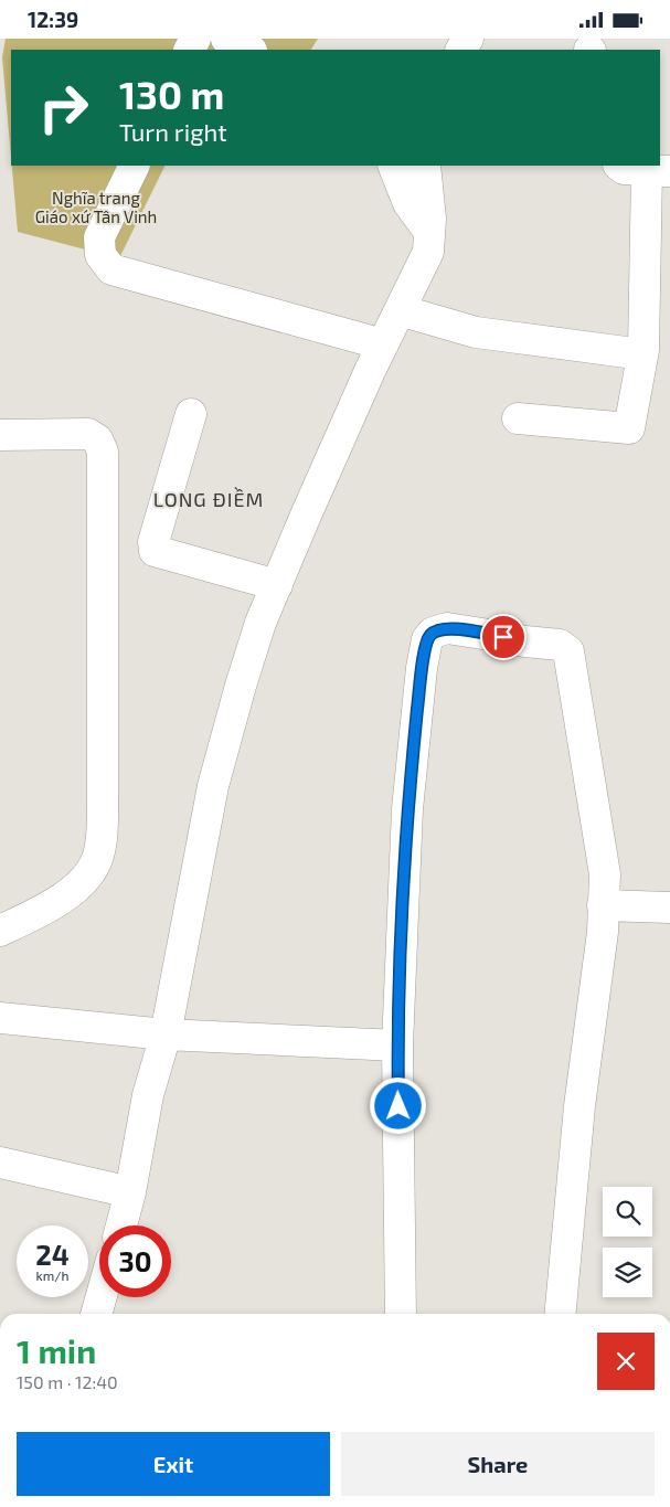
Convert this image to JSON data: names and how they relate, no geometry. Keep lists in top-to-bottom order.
{
  "districts": ["LONG ĐIỀM"],
  "parks": ["Nghĩa trang Giáo xứ Tân Vinh"],
  "page": {
    "status": "12:39",
    "turn": ["130 m", "Turn right"],
    "speed": "24 km/h",
    "limit": "30",
    "heading": ["1 min", "150 m · 12:40"],
    "buttons": ["Exit", "Share"]
  }
}
